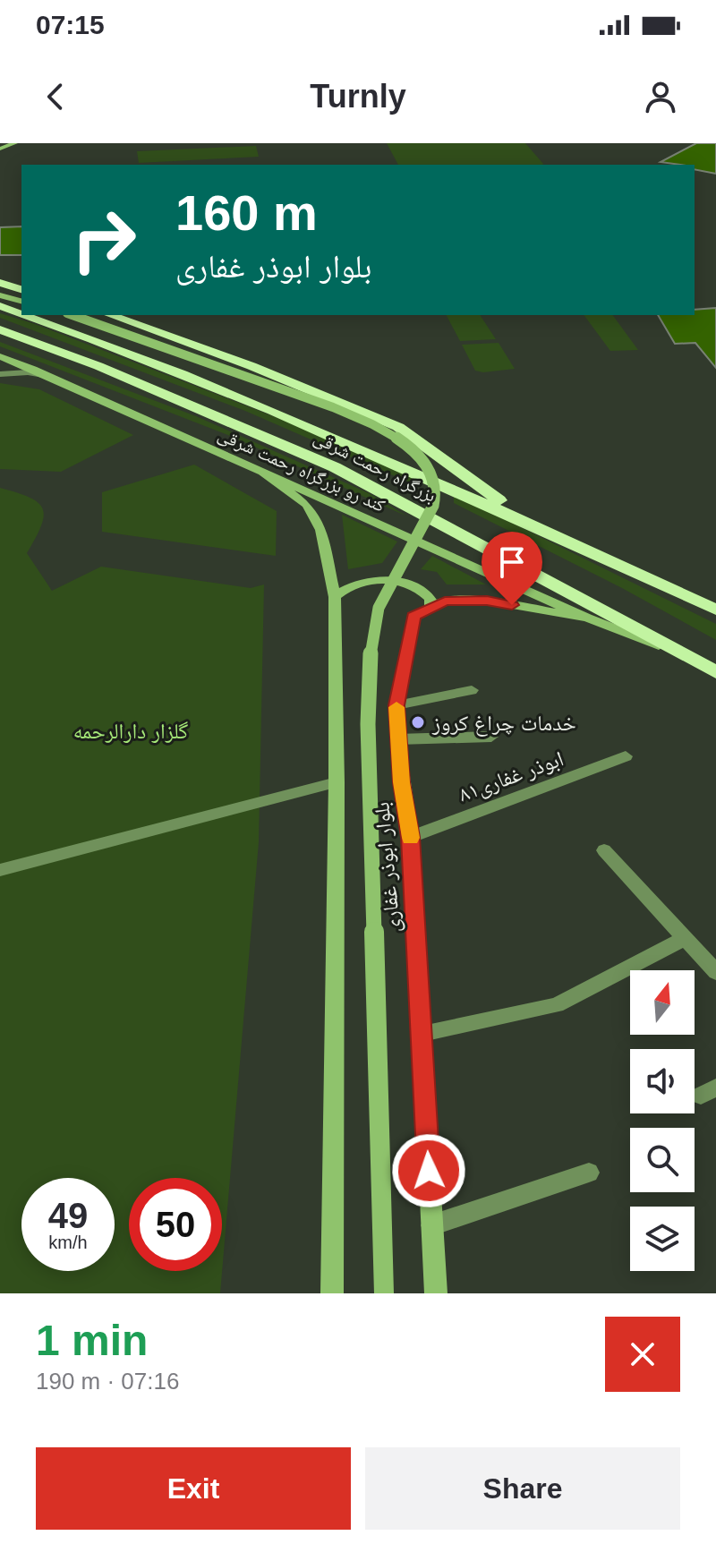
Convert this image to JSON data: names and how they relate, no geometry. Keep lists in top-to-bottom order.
{
  "streets": {
    "highway": ["بزرگراه رحمت شرقی"],
    "main road": ["کند رو بزرگراه رحمت شرقی", "بلوار ابوذر غفاری"],
    "street": ["۸۱ابوذر غفاری"]
  },
  "crossings": [
    ["کند رو بزرگراه رحمت شرقی", "بلوار ابوذر غفاری"],
    ["۸۱ابوذر غفاری", "بلوار ابوذر غفاری"]
  ],
  "parks": ["گلزار دارالرحمه"],
  "places": ["خدمات چراغ کروز"],
  "north": "top",
  "page": {
    "status": "07:15",
    "header": "Turnly",
    "turn": ["160 m", "بلوار ابوذر غفاری"],
    "speed": "49 km/h",
    "limit": "50",
    "heading": ["1 min", "190 m · 07:16"],
    "buttons": ["Exit", "Share"]
  }
}
